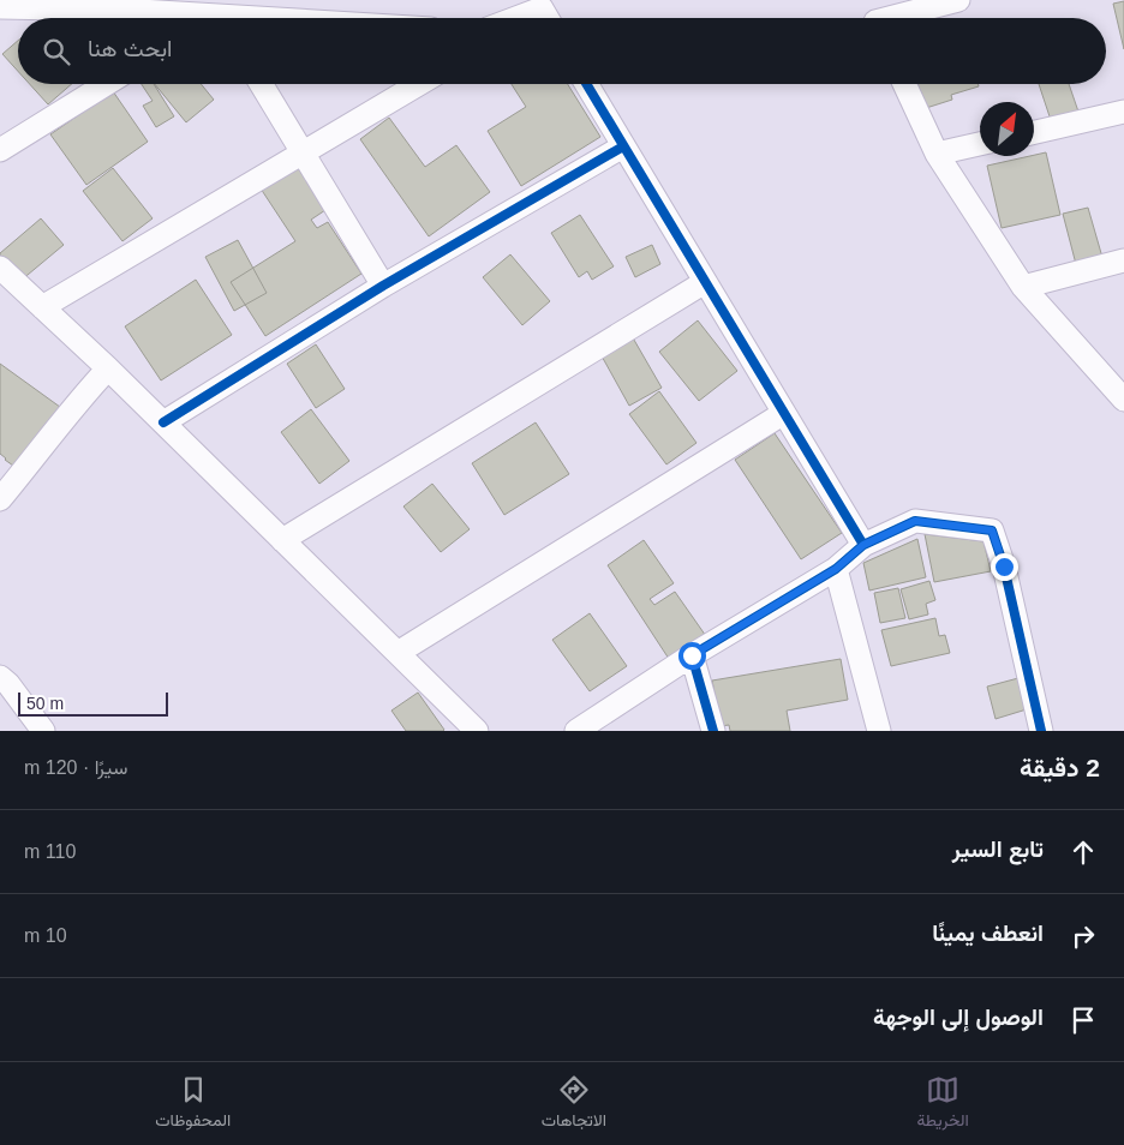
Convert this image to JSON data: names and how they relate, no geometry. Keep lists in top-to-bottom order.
{
  "scale_bar": "50 m",
  "north": "top right",
  "page": {
    "search": "ابحث هنا",
    "scale": "50 m",
    "heading": ["2 دقيقة", "سيرًا · 120 m"],
    "list": [
      ["تابع السير", "110 m"],
      ["انعطف يمينًا", "10 m"],
      "الوصول إلى الوجهة"
    ],
    "nav": ["الخريطة", "الاتجاهات", "المحفوظات"]
  }
}
